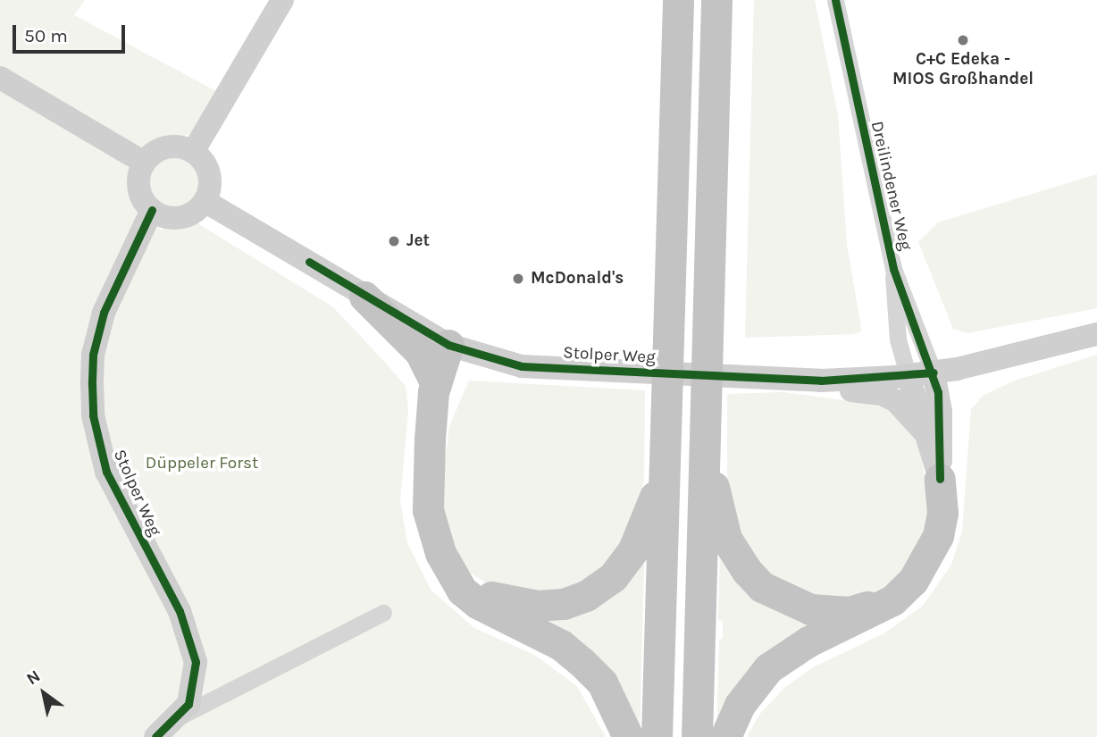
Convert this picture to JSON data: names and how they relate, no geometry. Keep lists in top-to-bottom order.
{
  "streets": {
    "street": ["Dreilindener Weg", "Stolper Weg"]
  },
  "crossings": [
    ["Dreilindener Weg", "Stolper Weg"]
  ],
  "parks": ["Düppeler Forst"],
  "places": ["C+C Edeka - MIOS Großhandel", "Jet", "McDonald's"],
  "scale_bar": "50 m",
  "north": "top left"
}
